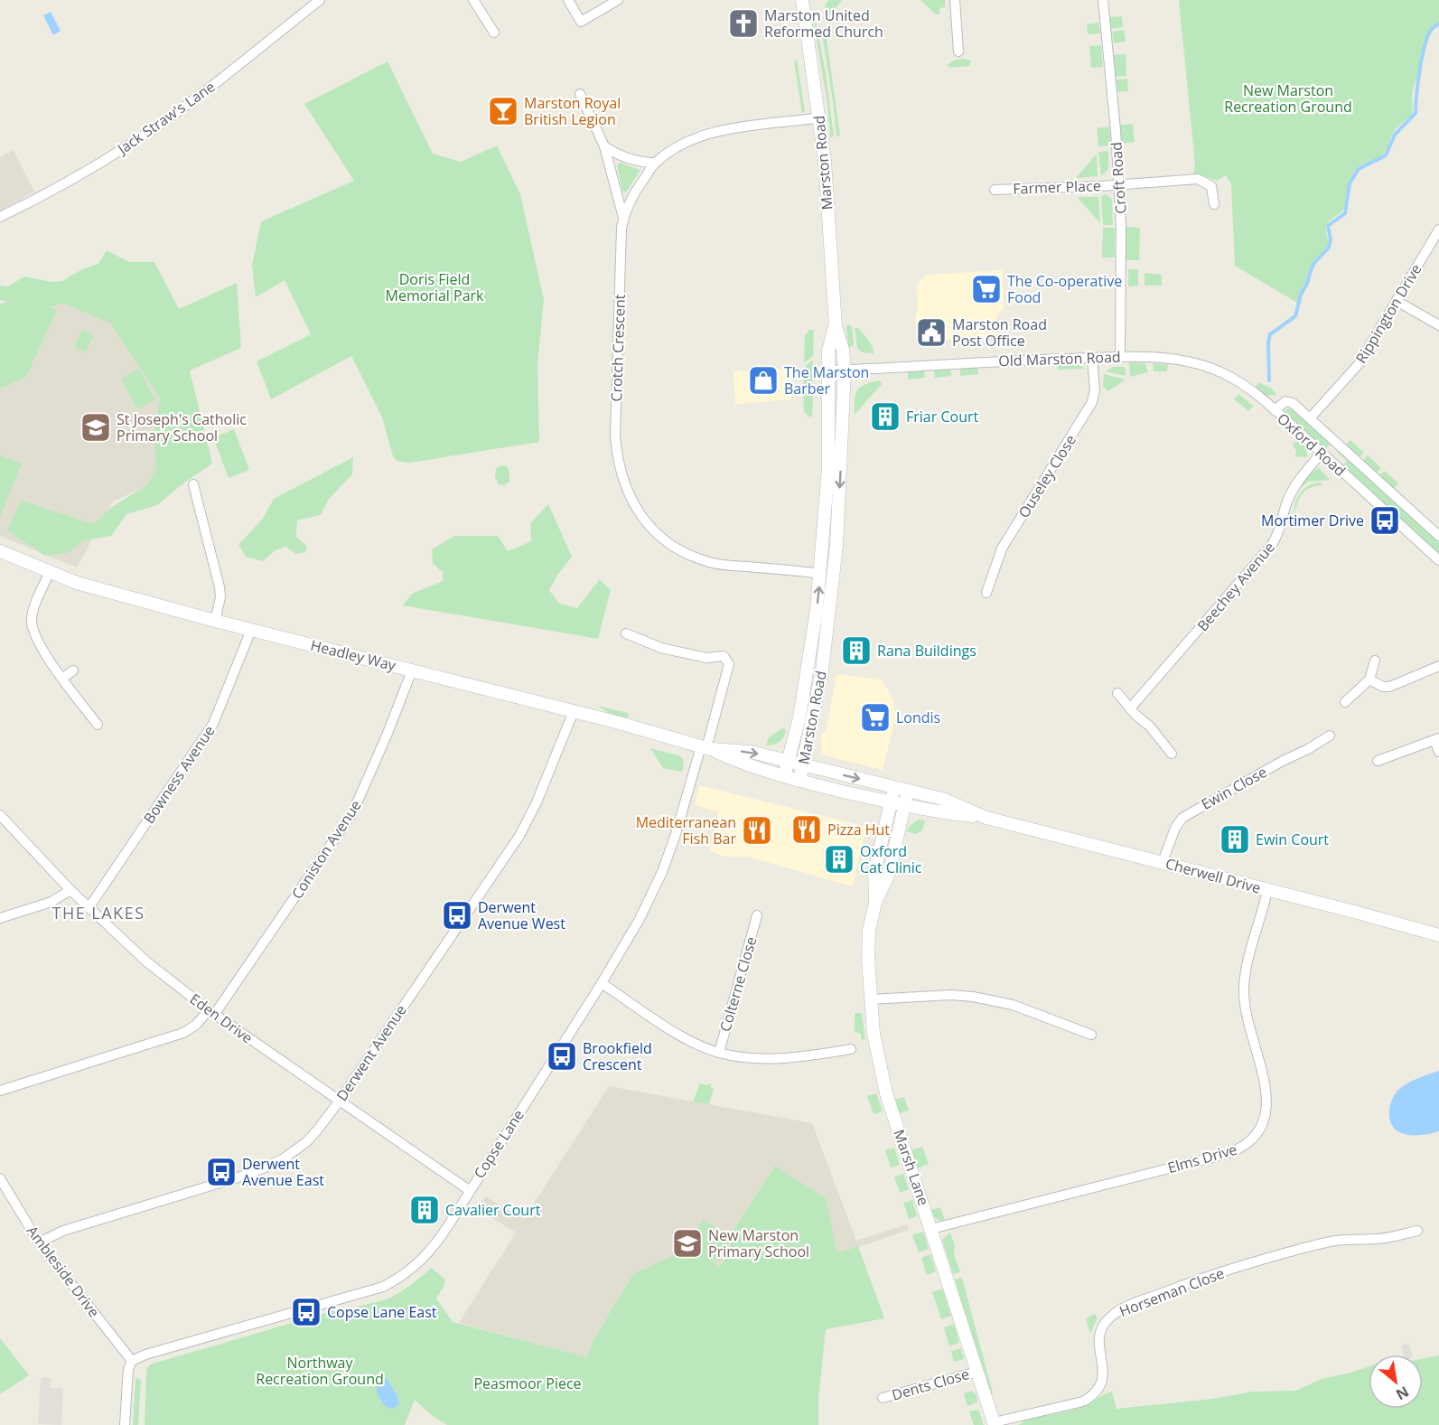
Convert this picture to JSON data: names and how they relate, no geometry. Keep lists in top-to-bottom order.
{
  "streets": {
    "main road": [
      "Marston Road",
      "Headley Way",
      "Cherwell Drive",
      "Marsh Lane"
    ],
    "street": [
      "Jack Straw's Lane",
      "Croft Road",
      "Farmer Place",
      "Rippington Drive",
      "Crotch Crescent",
      "Old Marston Road",
      "Oxford Road",
      "Ouseley Close",
      "Beechey Avenue",
      "Bowness Avenue",
      "Ewin Close",
      "Coniston Avenue",
      "Colterne Close",
      "Eden Drive",
      "Derwent Avenue",
      "Copse Lane",
      "Elms Drive",
      "Ambleside Drive",
      "Horseman Close",
      "Dents Close"
    ]
  },
  "crossings": [
    ["Marston Road", "Crotch Crescent"],
    ["Marston Road", "Old Marston Road"],
    ["Marston Road", "Headley Way"],
    ["Marston Road", "Cherwell Drive"],
    ["Croft Road", "Farmer Place"],
    ["Croft Road", "Old Marston Road"],
    ["Rippington Drive", "Oxford Road"],
    ["Old Marston Road", "Oxford Road"],
    ["Old Marston Road", "Ouseley Close"],
    ["Oxford Road", "Beechey Avenue"],
    ["Headley Way", "Bowness Avenue"],
    ["Headley Way", "Coniston Avenue"],
    ["Headley Way", "Cherwell Drive"],
    ["Headley Way", "Derwent Avenue"],
    ["Headley Way", "Copse Lane"],
    ["Bowness Avenue", "Eden Drive"],
    ["Ewin Close", "Cherwell Drive"],
    ["Coniston Avenue", "Eden Drive"],
    ["Cherwell Drive", "Elms Drive"],
    ["Cherwell Drive", "Marsh Lane"],
    ["Eden Drive", "Derwent Avenue"],
    ["Eden Drive", "Copse Lane"],
    ["Derwent Avenue", "Ambleside Drive"],
    ["Copse Lane", "Ambleside Drive"],
    ["Elms Drive", "Marsh Lane"],
    ["Marsh Lane", "Horseman Close"],
    ["Marsh Lane", "Dents Close"]
  ],
  "districts": ["THE LAKES"],
  "parks": [
    "New Marston Recreation Ground",
    "Doris Field Memorial Park",
    "Northway Recreation Ground",
    "Peasmoor Piece"
  ],
  "places": {
    "church": ["Marston United Reformed Church"],
    "bar": ["Marston Royal British Legion"],
    "supermarket": ["The Co-operative Food", "Londis"],
    "public building": ["Marston Road Post Office"],
    "shop": ["The Marston Barber"],
    "building": [
      "Friar Court",
      "Rana Buildings",
      "Ewin Court",
      "Oxford Cat Clinic",
      "Cavalier Court"
    ],
    "school or university": ["St Joseph's Catholic Primary School", "New Marston Primary School"],
    "bus stop": [
      "Mortimer Drive",
      "Derwent Avenue West",
      "Brookfield Crescent",
      "Derwent Avenue East",
      "Copse Lane East"
    ],
    "restaurant": ["Pizza Hut", "Mediterranean Fish Bar"]
  },
  "north": "bottom right"
}
